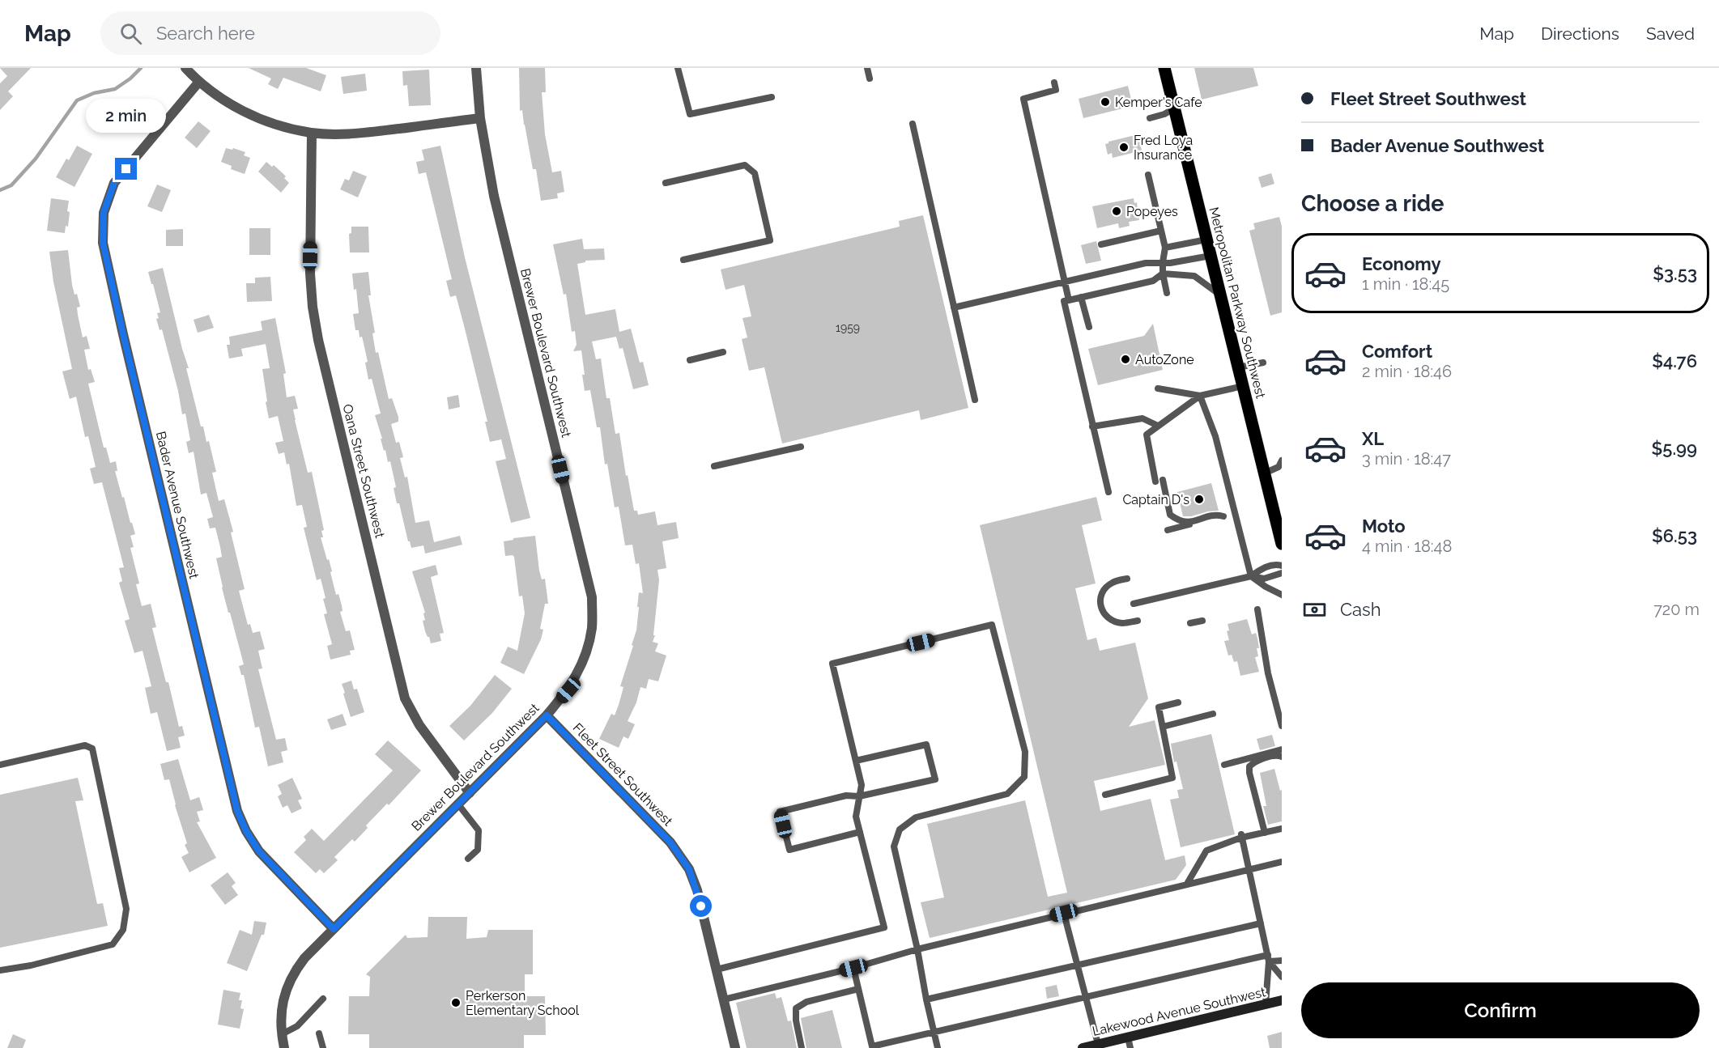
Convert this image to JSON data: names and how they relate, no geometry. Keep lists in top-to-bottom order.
{
  "streets": {
    "main road": ["Metropolitan Parkway Southwest"],
    "street": [
      "Brewer Boulevard Southwest",
      "Oana Street Southwest",
      "Bader Avenue Southwest",
      "Fleet Street Southwest",
      "Lakewood Avenue Southwest"
    ]
  },
  "crossings": [
    ["Brewer Boulevard Southwest", "Oana Street Southwest"],
    ["Brewer Boulevard Southwest", "Bader Avenue Southwest"],
    ["Brewer Boulevard Southwest", "Fleet Street Southwest"]
  ],
  "places": [
    "Kemper's Cafe",
    "Fred Loya Insurance",
    "Popeyes",
    "AutoZone",
    "Captain D's",
    "Perkerson Elementary School"
  ],
  "house_numbers": ["1959"],
  "page": {
    "header": "Map",
    "search": "Search here",
    "nav": ["Map", "Directions", "Saved"],
    "banner": ["Fleet Street Southwest", "Bader Avenue Southwest"],
    "bubble": "2 min",
    "heading": "Choose a ride",
    "list": [
      {
        "name": "Economy",
        "note": "1 min · 18:45",
        "value": "$3.53"
      },
      {
        "name": "Comfort",
        "note": "2 min · 18:46",
        "value": "$4.76"
      },
      {
        "name": "XL",
        "note": "3 min · 18:47",
        "value": "$5.99"
      },
      {
        "name": "Moto",
        "note": "4 min · 18:48",
        "value": "$6.53"
      }
    ],
    "pay": ["Cash", "720 m"],
    "buttons": "Confirm"
  }
}
